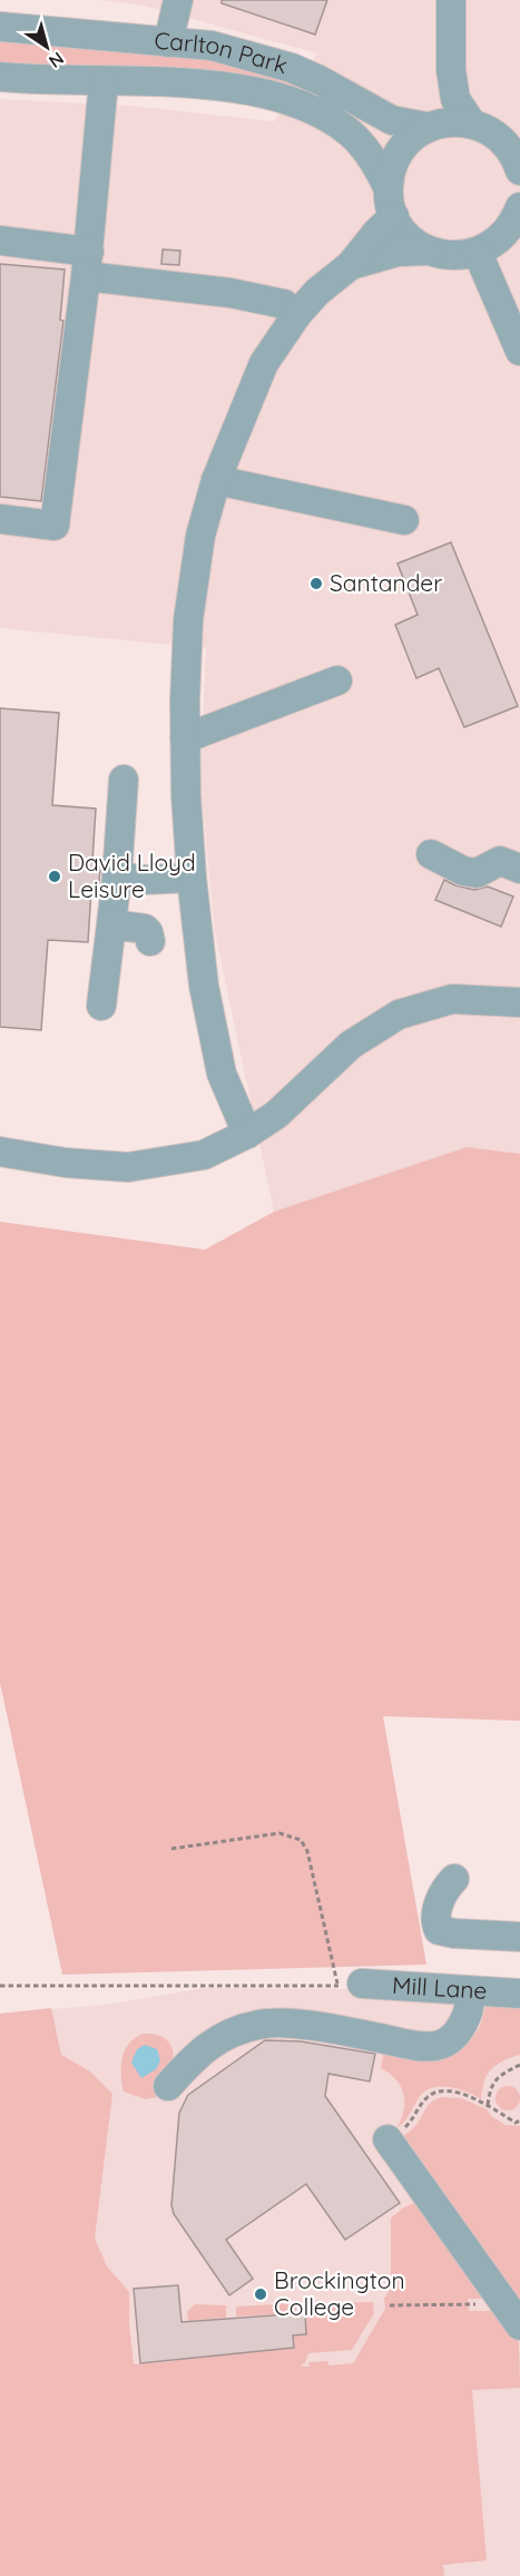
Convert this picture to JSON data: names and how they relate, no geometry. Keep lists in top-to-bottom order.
{
  "streets": {
    "street": ["Carlton Park", "Mill Lane"]
  },
  "places": ["Santander", "David Lloyd Leisure", "Brockington College"],
  "north": "bottom right"
}
